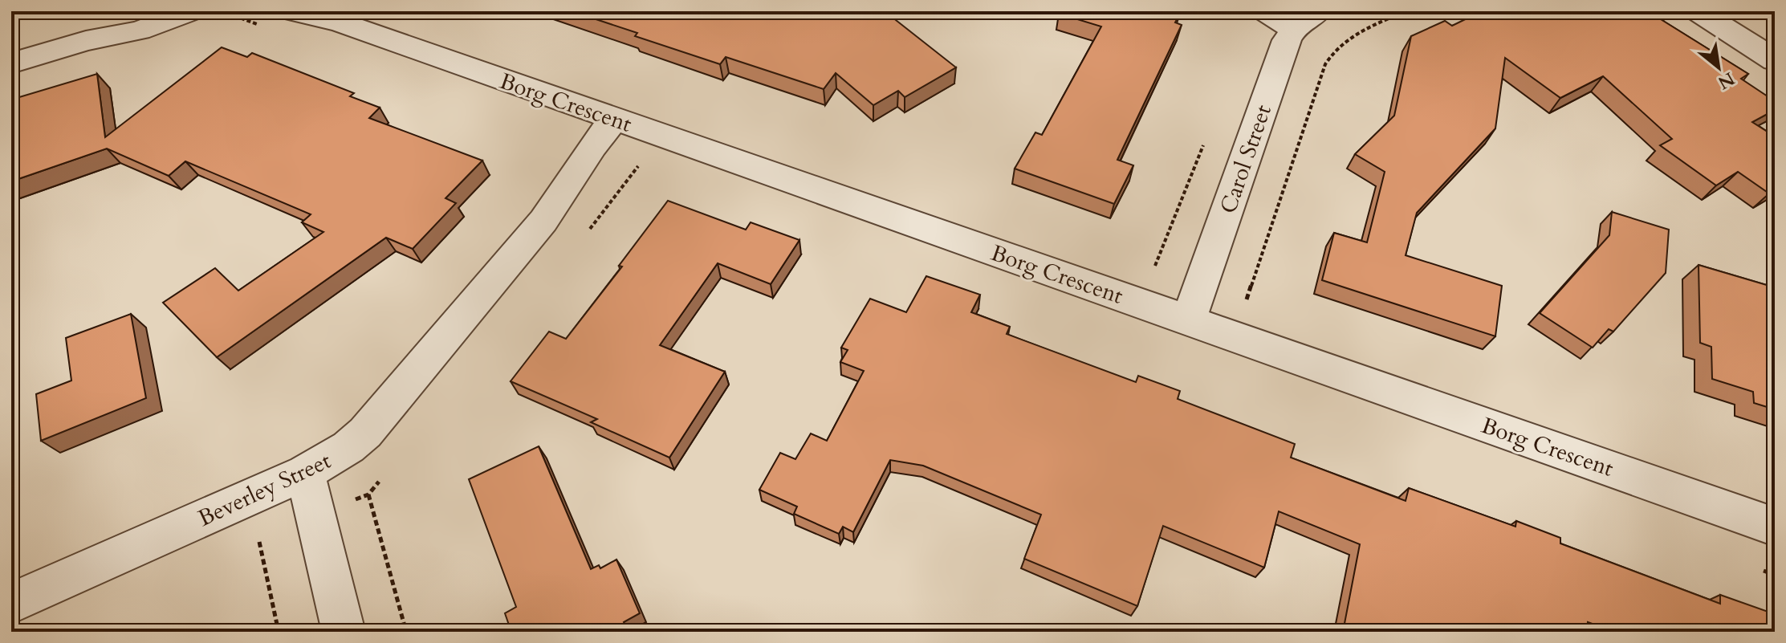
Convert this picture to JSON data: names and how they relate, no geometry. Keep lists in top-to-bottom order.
{
  "streets": {
    "street": ["Borg Crescent", "Carol Street", "Beverley Street"]
  },
  "crossings": [
    ["Borg Crescent", "Carol Street"],
    ["Borg Crescent", "Beverley Street"]
  ],
  "north": "bottom right"
}
